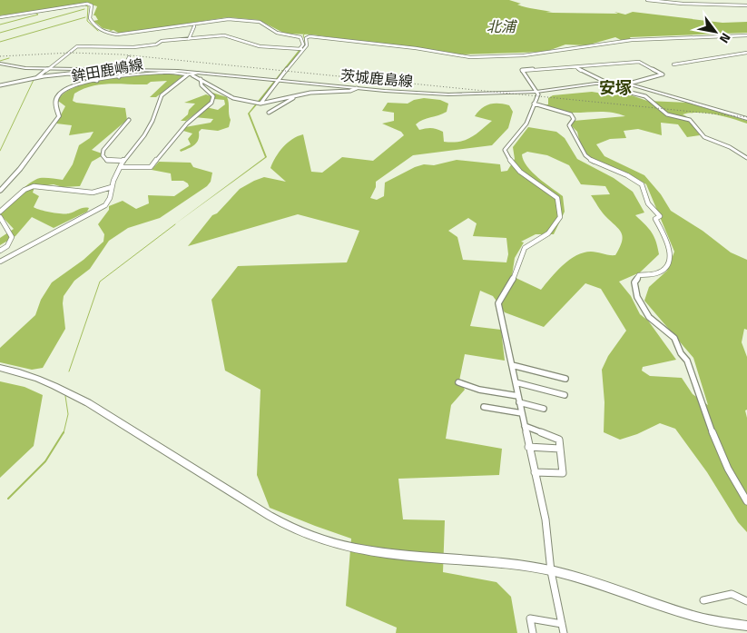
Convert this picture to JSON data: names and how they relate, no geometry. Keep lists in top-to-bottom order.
{
  "streets": {
    "main road": ["茨城鹿島線"],
    "street": ["鉾田鹿嶋線"]
  },
  "crossings": [
    ["鉾田鹿嶋線", "茨城鹿島線"]
  ],
  "districts": ["安塚"],
  "water": ["北浦"],
  "north": "bottom right"
}
